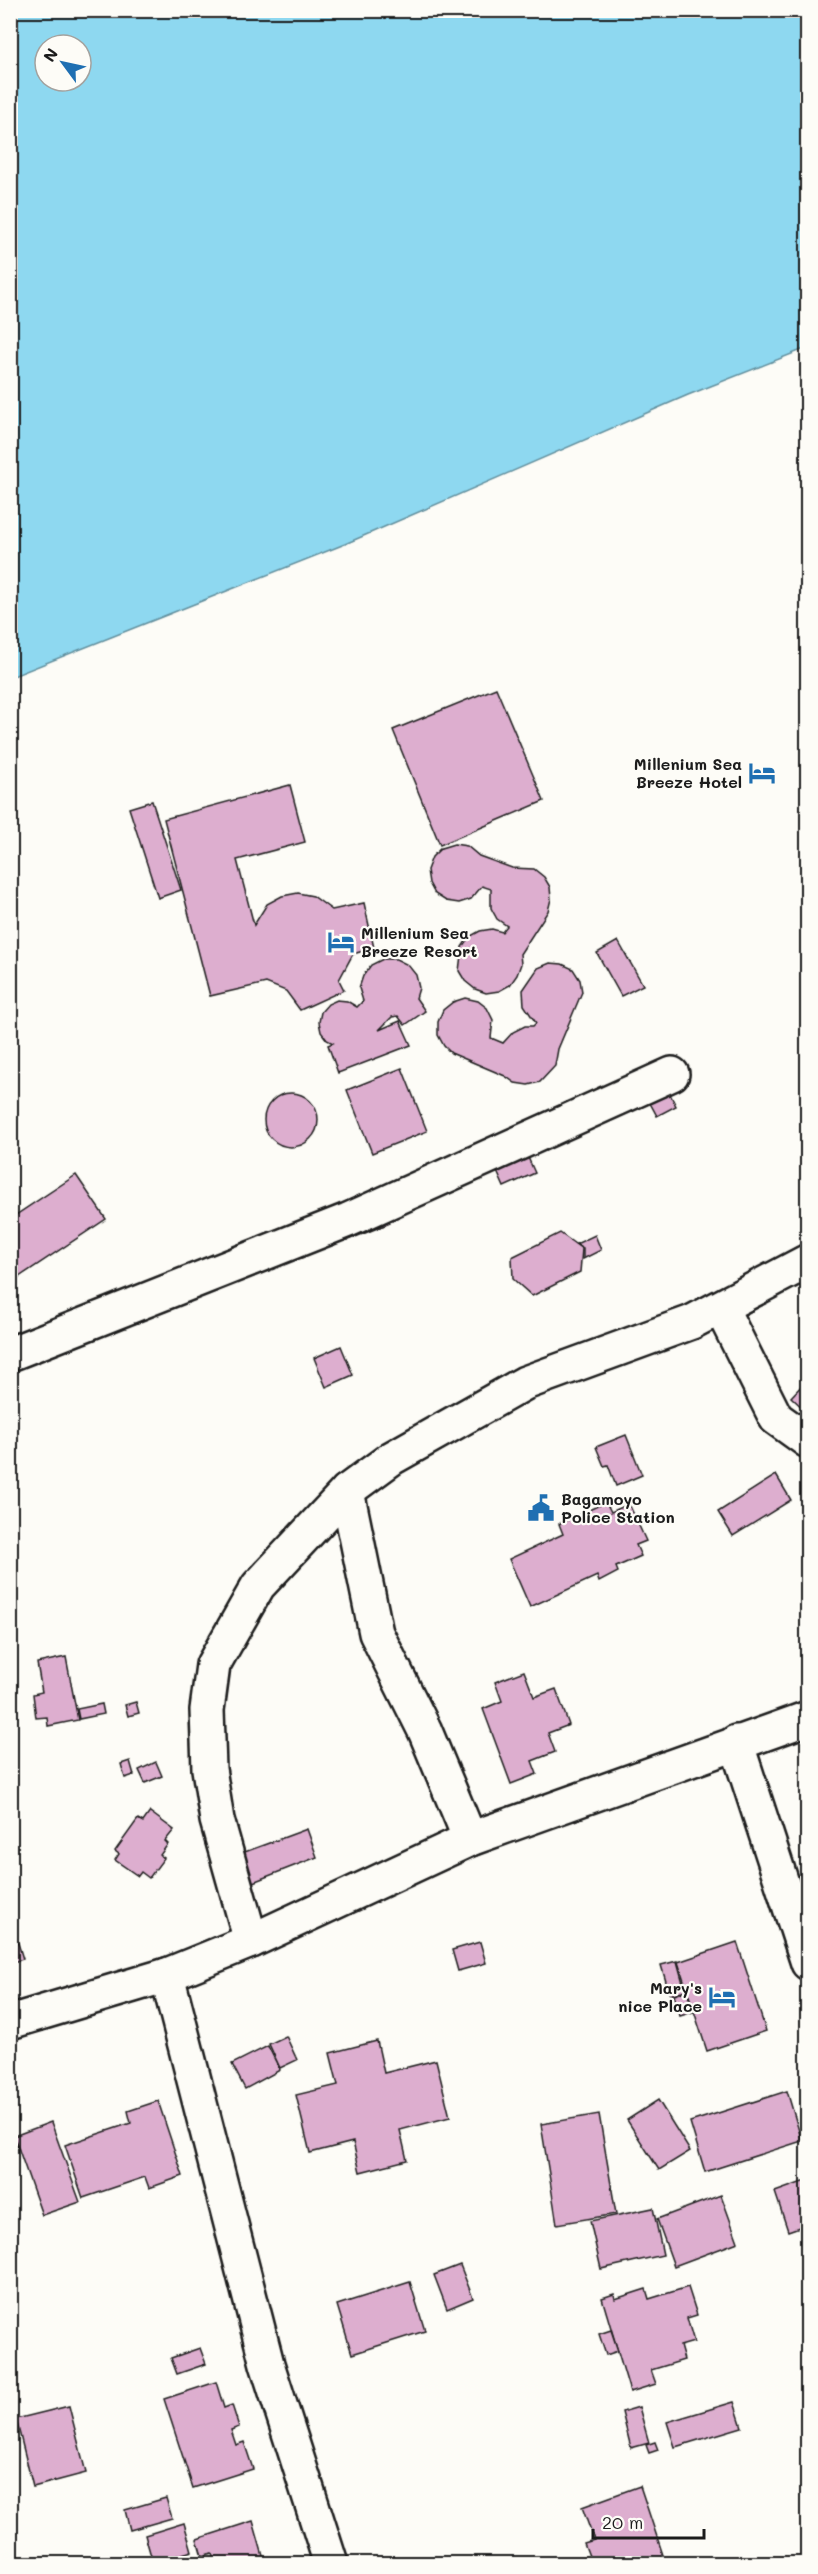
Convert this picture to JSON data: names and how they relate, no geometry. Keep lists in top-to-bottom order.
{
  "places": {
    "hotel": ["Millenium Sea Breeze Hotel", "Millenium Sea Breeze Resort", "Mary's nice Place"],
    "public building": ["Bagamoyo Police Station"]
  },
  "scale_bar": "20 m",
  "north": "top left"
}
